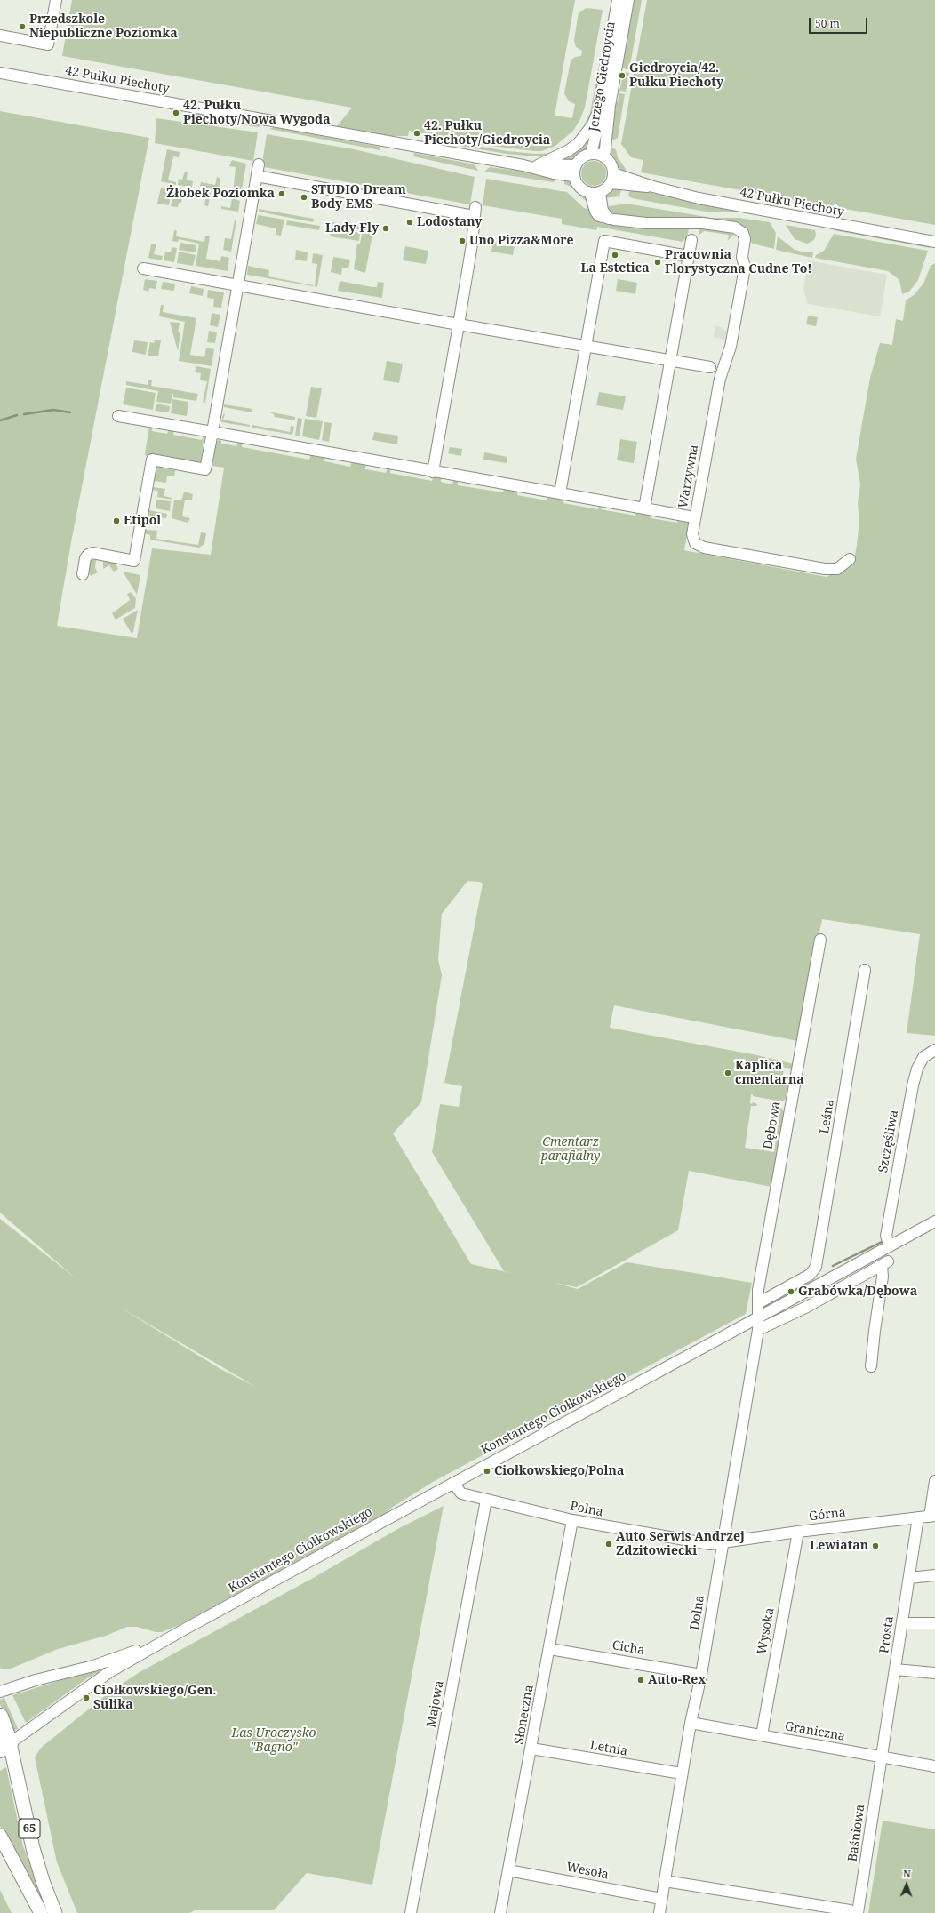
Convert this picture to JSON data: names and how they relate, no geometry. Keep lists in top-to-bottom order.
{
  "streets": {
    "highway": ["65"],
    "street": [
      "Jerzego Giedroycia",
      "42 Pułku Piechoty",
      "Warzywna",
      "Leśna",
      "Dębowa",
      "Szczęśliwa",
      "Konstantego Ciołkowskiego",
      "Polna",
      "Górna",
      "Dolna",
      "Wysoka",
      "Prosta",
      "Cicha",
      "Majowa",
      "Słoneczna",
      "Graniczna",
      "Letnia",
      "Baśniowa",
      "Wesoła"
    ]
  },
  "crossings": [
    ["Jerzego Giedroycia", "42 Pułku Piechoty"],
    ["Jerzego Giedroycia", "Warzywna"],
    ["42 Pułku Piechoty", "Warzywna"],
    ["Leśna", "Dębowa"],
    ["Dębowa", "Konstantego Ciołkowskiego"],
    ["Dębowa", "Dolna"],
    ["Szczęśliwa", "Konstantego Ciołkowskiego"],
    ["Konstantego Ciołkowskiego", "Polna"],
    ["Konstantego Ciołkowskiego", "Dolna"],
    ["Konstantego Ciołkowskiego", "65"],
    ["Polna", "Górna"],
    ["Polna", "Dolna"],
    ["Polna", "Majowa"],
    ["Polna", "Słoneczna"],
    ["Górna", "Dolna"],
    ["Górna", "Wysoka"],
    ["Górna", "Prosta"],
    ["Dolna", "Cicha"],
    ["Dolna", "Graniczna"],
    ["Dolna", "Letnia"],
    ["Dolna", "Wesoła"],
    ["Wysoka", "Graniczna"],
    ["Prosta", "Graniczna"],
    ["Prosta", "Baśniowa"],
    ["Cicha", "Słoneczna"],
    ["Słoneczna", "Letnia"],
    ["Słoneczna", "Wesoła"],
    ["Graniczna", "Baśniowa"]
  ],
  "parks": ["Cmentarz parafialny", "Las Uroczysko \"Bagno\""],
  "places": [
    "Przedszkole Niepubliczne Poziomka",
    "Giedroycia/42. Pułku Piechoty",
    "42. Pułku Piechoty/Nowa Wygoda",
    "42. Pułku Piechoty/Giedroycia",
    "Żłobek Poziomka",
    "STUDIO Dream Body EMS",
    "Lodostany",
    "Lady Fly",
    "Uno Pizza&More",
    "La Estetica",
    "Pracownia Florystyczna Cudne To!",
    "Etipol",
    "Kaplica cmentarna",
    "Grabówka/Dębowa",
    "Ciołkowskiego/Polna",
    "Auto Serwis Andrzej Zdzitowiecki",
    "Lewiatan",
    "Auto-Rex",
    "Ciołkowskiego/Gen. Sulika"
  ],
  "scale_bar": "50 m",
  "north": "top"
}
